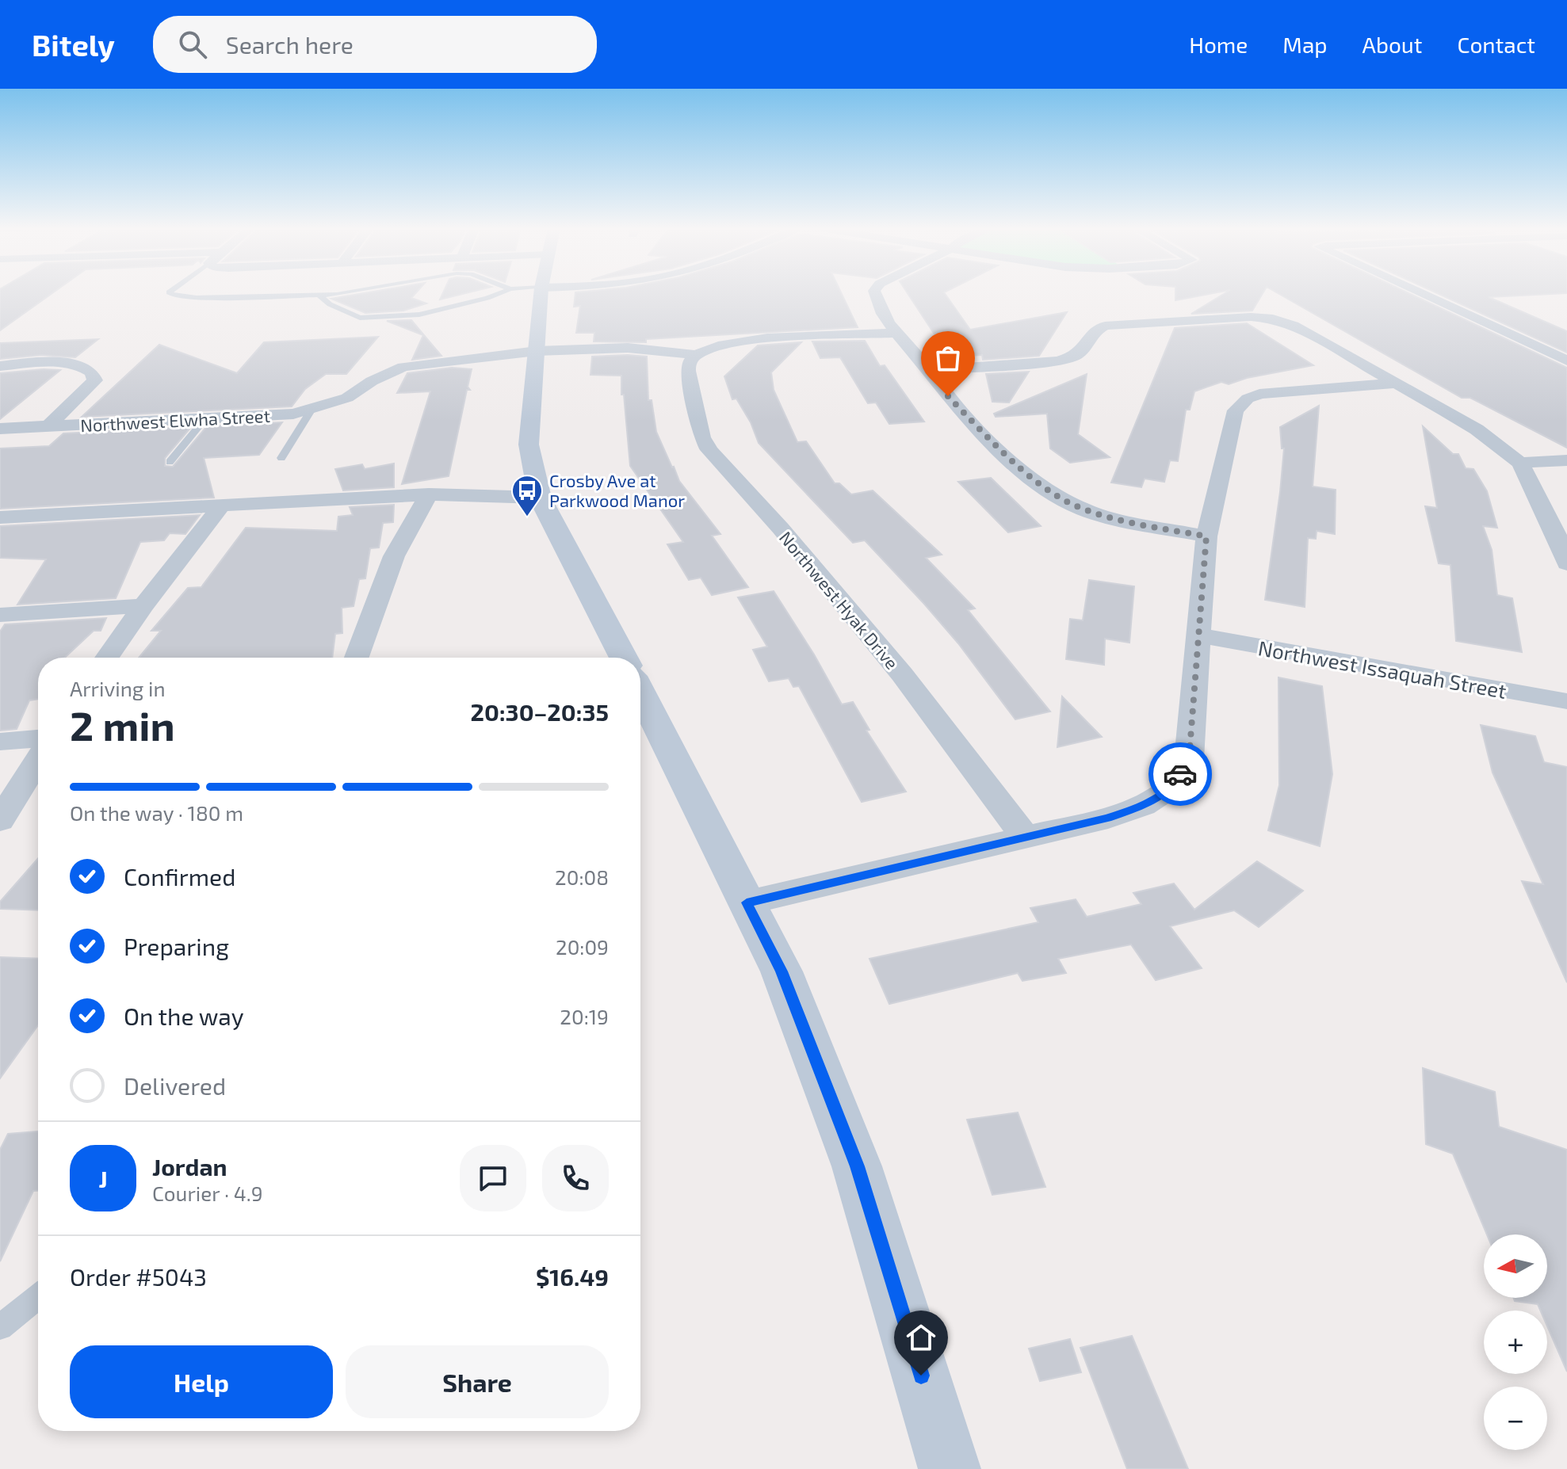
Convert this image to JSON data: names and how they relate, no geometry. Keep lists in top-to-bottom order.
{
  "streets": {
    "street": ["Northwest Elwha Street", "Northwest Hyak Drive", "Northwest Issaquah Street"]
  },
  "places": {
    "bus stop": ["Crosby Ave at Parkwood Manor"]
  },
  "north": "left",
  "page": {
    "header": "Bitely",
    "search": "Search here",
    "nav": [
      "Home",
      "Map",
      "About",
      "Contact"
    ],
    "heading": ["2 min", "Arriving in", "20:30–20:35"],
    "panel": [
      "Jordan",
      "Courier · 4.9",
      "Order #5043",
      "$16.49"
    ],
    "bar": "On the way · 180 m",
    "list": [
      ["Confirmed", "20:08"],
      ["Preparing", "20:09"],
      ["On the way", "20:19"],
      "Delivered"
    ],
    "round": "J",
    "map_buttons": ["+", "−"],
    "buttons": ["Help", "Share"]
  }
}
